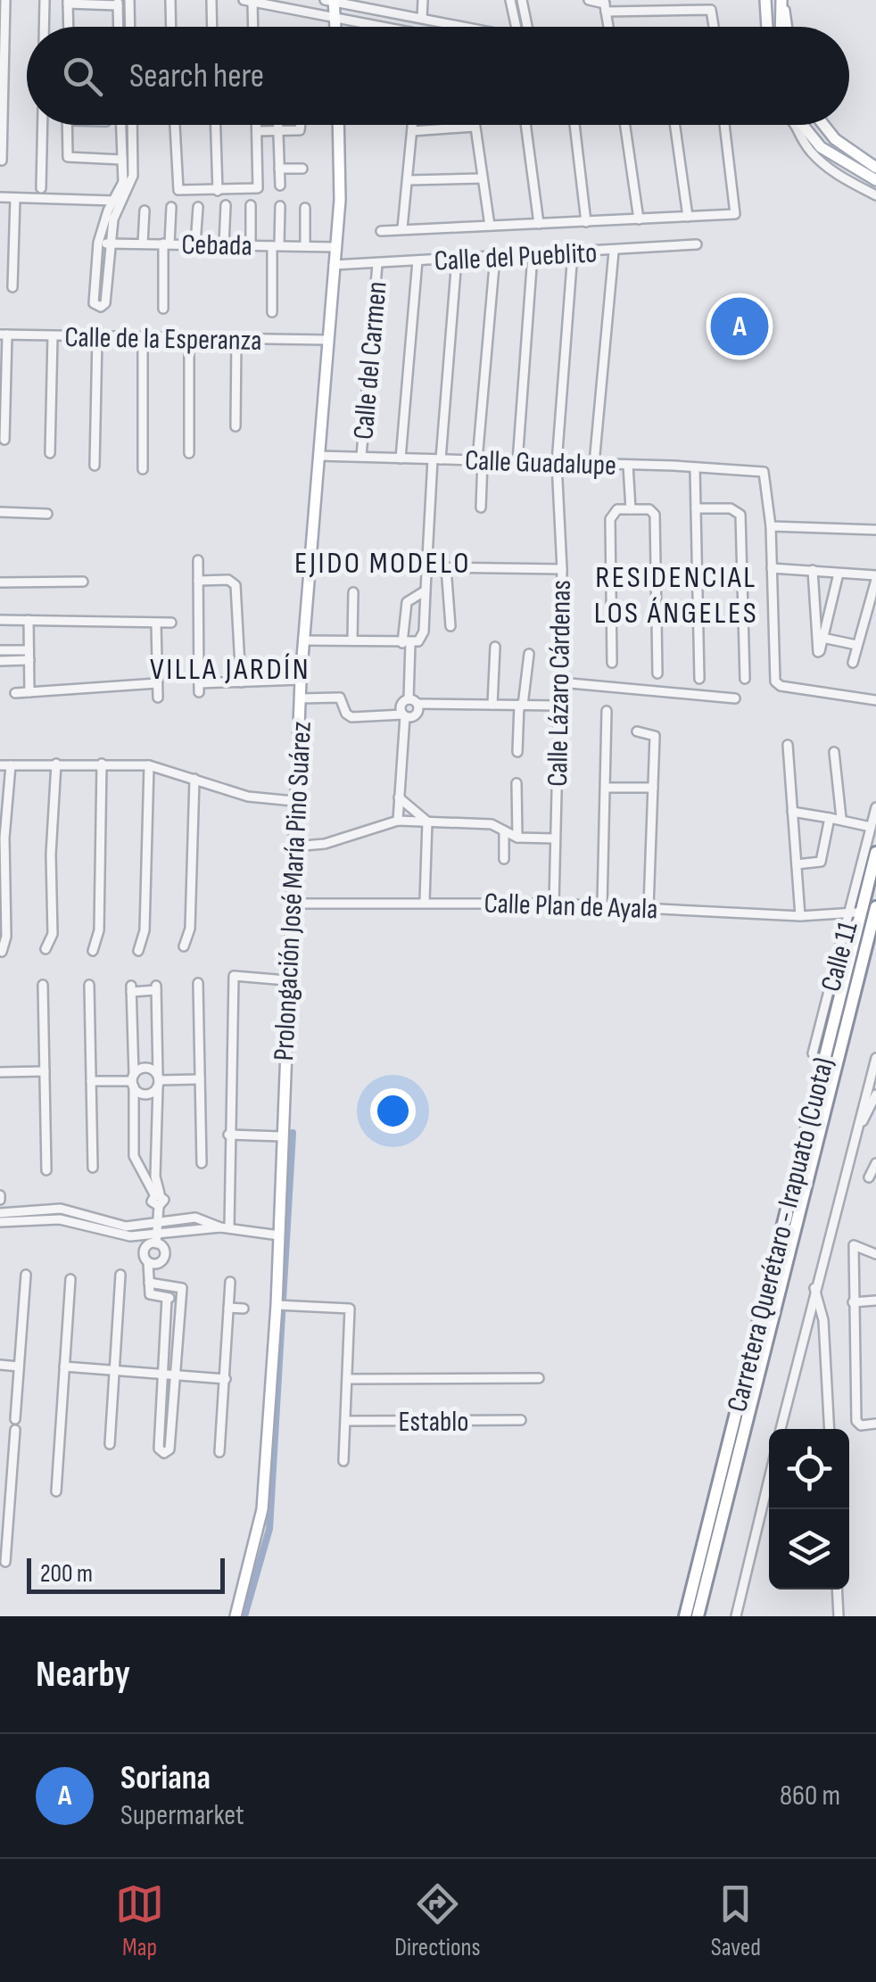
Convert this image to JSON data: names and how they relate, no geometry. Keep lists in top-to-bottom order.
{
  "streets": {
    "highway": ["Carretera Querétaro - Irapuato (Cuota)"],
    "main road": ["Prolongación José María Pino Suárez"],
    "street": [
      "Cebada",
      "Calle del Pueblito",
      "Calle de la Esperanza",
      "Calle del Carmen",
      "Calle Guadalupe",
      "Calle Lázaro Cárdenas",
      "Calle Plan de Ayala",
      "Calle 11",
      "Establo"
    ]
  },
  "crossings": [
    ["Cebada", "Prolongación José María Pino Suárez"],
    ["Calle del Pueblito", "Calle del Carmen"],
    ["Calle del Pueblito", "Calle Lázaro Cárdenas"],
    ["Calle del Pueblito", "Prolongación José María Pino Suárez"],
    ["Calle de la Esperanza", "Prolongación José María Pino Suárez"],
    ["Calle del Carmen", "Calle Guadalupe"],
    ["Calle Guadalupe", "Calle Lázaro Cárdenas"],
    ["Calle Guadalupe", "Prolongación José María Pino Suárez"],
    ["Calle Lázaro Cárdenas", "Calle Plan de Ayala"],
    ["Prolongación José María Pino Suárez", "Calle Plan de Ayala"],
    ["Calle Plan de Ayala", "Calle 11"]
  ],
  "districts": ["EJIDO MODELO", "RESIDENCIAL LOS ÁNGELES", "VILLA JARDÍN"],
  "scale_bar": "200 m",
  "page": {
    "search": "Search here",
    "pins": "A",
    "scale": "200 m",
    "heading": "Nearby",
    "list": [
      {
        "mark": "A",
        "name": "Soriana",
        "note": "Supermarket",
        "value": "860 m"
      }
    ],
    "nav": ["Map", "Directions", "Saved"]
  }
}
